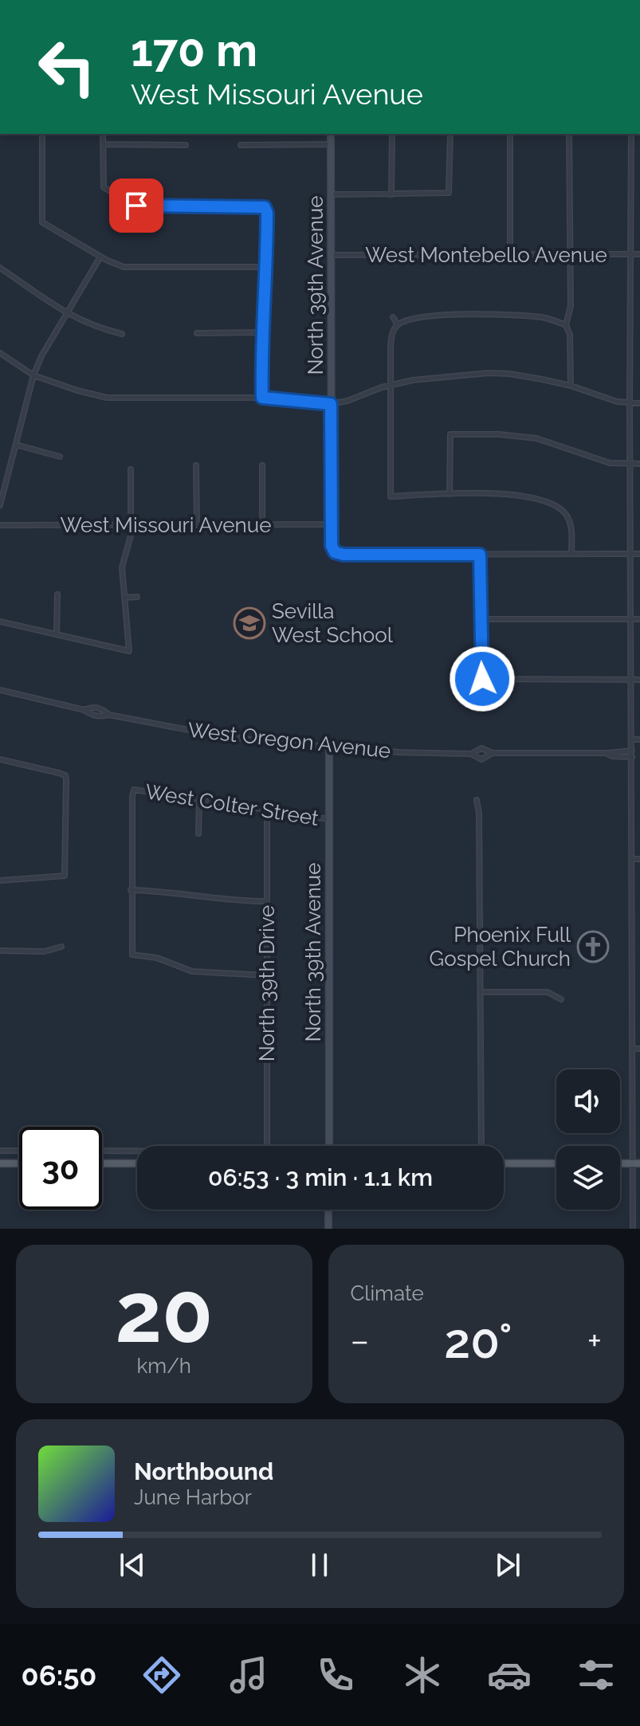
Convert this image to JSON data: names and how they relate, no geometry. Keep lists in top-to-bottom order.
{
  "streets": {
    "street": [
      "West Montebello Avenue",
      "North 39th Avenue",
      "West Missouri Avenue",
      "West Oregon Avenue",
      "West Colter Street",
      "North 39th Drive"
    ]
  },
  "crossings": [
    ["West Montebello Avenue", "North 39th Avenue"],
    ["North 39th Avenue", "West Missouri Avenue"],
    ["North 39th Avenue", "West Oregon Avenue"],
    ["North 39th Avenue", "West Colter Street"],
    ["West Colter Street", "North 39th Drive"]
  ],
  "places": {
    "school or university": ["Sevilla West School"],
    "church": ["Phoenix Full Gospel Church"]
  },
  "page": {
    "turn": ["170 m", "West Missouri Avenue"],
    "limit": "30",
    "trip": "06:53 · 3 min · 1.1 km",
    "tile": [
      ["20", "km/h"],
      "Climate"
    ],
    "heat": ["−", "20°", "+"],
    "song": ["Northbound", "June Harbor"],
    "tabs": "06:50"
  }
}
